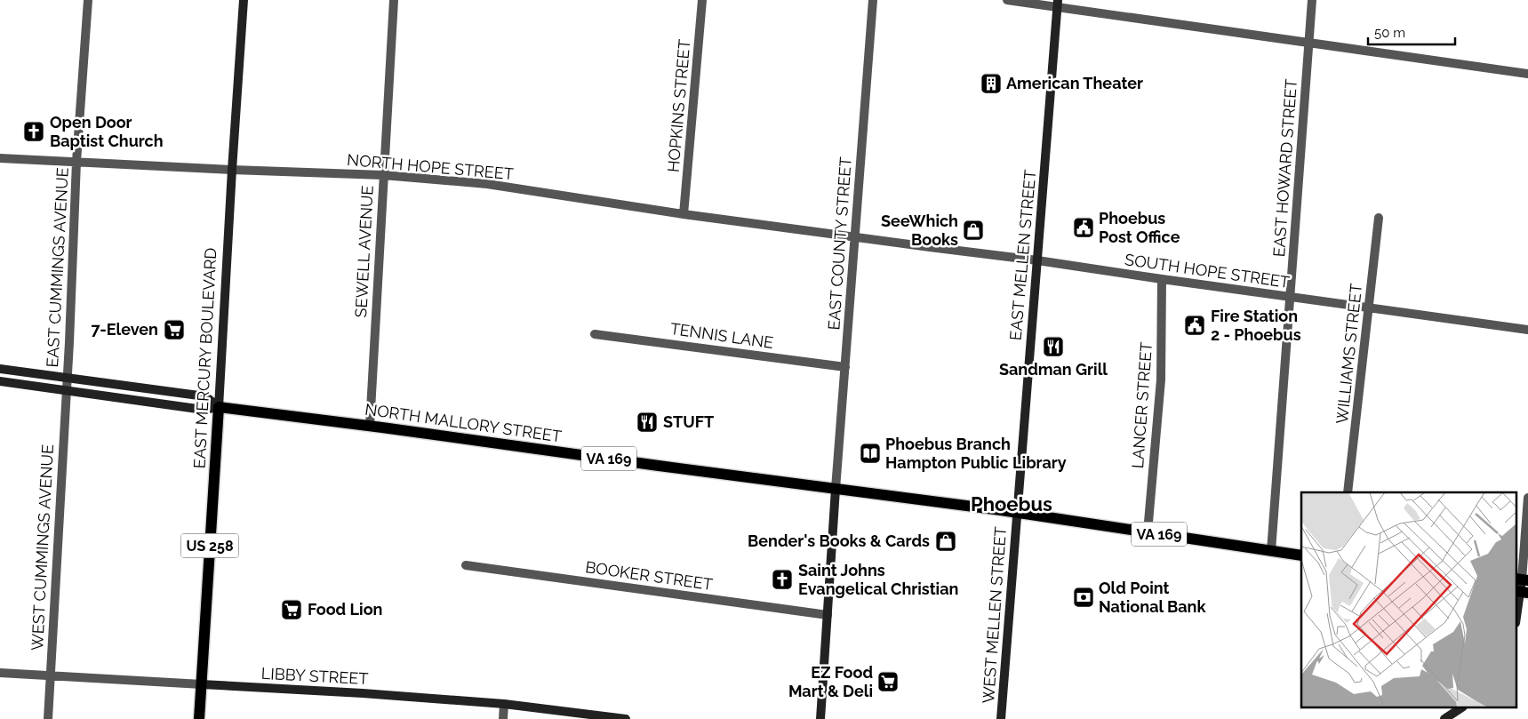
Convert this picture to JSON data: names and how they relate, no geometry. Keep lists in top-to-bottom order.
{
  "streets": {
    "main road": [
      "EAST MELLEN STREET",
      "EAST MERCURY BOULEVARD",
      "NORTH MALLORY STREET",
      "VA 169",
      "US 258",
      "WEST MELLEN STREET",
      "LIBBY STREET"
    ],
    "street": [
      "HOPKINS STREET",
      "NORTH HOPE STREET",
      "EAST HOWARD STREET",
      "EAST COUNTY STREET",
      "SEWELL AVENUE",
      "EAST CUMMINGS AVENUE",
      "SOUTH HOPE STREET",
      "TENNIS LANE",
      "WILLIAMS STREET",
      "LANCER STREET",
      "WEST CUMMINGS AVENUE",
      "BOOKER STREET"
    ]
  },
  "crossings": [
    ["HOPKINS STREET", "NORTH HOPE STREET"],
    ["NORTH HOPE STREET", "EAST COUNTY STREET"],
    ["NORTH HOPE STREET", "SEWELL AVENUE"],
    ["NORTH HOPE STREET", "EAST CUMMINGS AVENUE"],
    ["NORTH HOPE STREET", "SOUTH HOPE STREET"],
    ["NORTH HOPE STREET", "EAST MERCURY BOULEVARD"],
    ["EAST HOWARD STREET", "SOUTH HOPE STREET"],
    ["EAST HOWARD STREET", "VA 169"],
    ["EAST COUNTY STREET", "SOUTH HOPE STREET"],
    ["EAST COUNTY STREET", "TENNIS LANE"],
    ["EAST COUNTY STREET", "NORTH MALLORY STREET"],
    ["EAST COUNTY STREET", "VA 169"],
    ["SEWELL AVENUE", "NORTH MALLORY STREET"],
    ["EAST MELLEN STREET", "SOUTH HOPE STREET"],
    ["EAST MELLEN STREET", "VA 169"],
    ["EAST MELLEN STREET", "WEST MELLEN STREET"],
    ["EAST CUMMINGS AVENUE", "NORTH MALLORY STREET"],
    ["EAST CUMMINGS AVENUE", "WEST CUMMINGS AVENUE"],
    ["SOUTH HOPE STREET", "WILLIAMS STREET"],
    ["SOUTH HOPE STREET", "LANCER STREET"],
    ["EAST MERCURY BOULEVARD", "NORTH MALLORY STREET"],
    ["EAST MERCURY BOULEVARD", "LIBBY STREET"],
    ["LANCER STREET", "VA 169"],
    ["NORTH MALLORY STREET", "VA 169"],
    ["NORTH MALLORY STREET", "WEST CUMMINGS AVENUE"],
    ["VA 169", "WEST MELLEN STREET"],
    ["WEST CUMMINGS AVENUE", "LIBBY STREET"]
  ],
  "districts": ["Phoebus"],
  "places": {
    "building": ["American Theater"],
    "church": ["Open Door Baptist Church", "Saint Johns Evangelical Christian"],
    "public building": ["Phoebus Post Office", "Fire Station 2 - Phoebus"],
    "shop": ["SeeWhich Books", "Bender's Books & Cards"],
    "supermarket": ["7-Eleven", "Food Lion", "EZ Food Mart & Deli"],
    "restaurant": ["Sandman Grill", "STUFT"],
    "library": ["Phoebus Branch Hampton Public Library"],
    "bank": ["Old Point National Bank"]
  },
  "scale_bar": "50 m"
}
